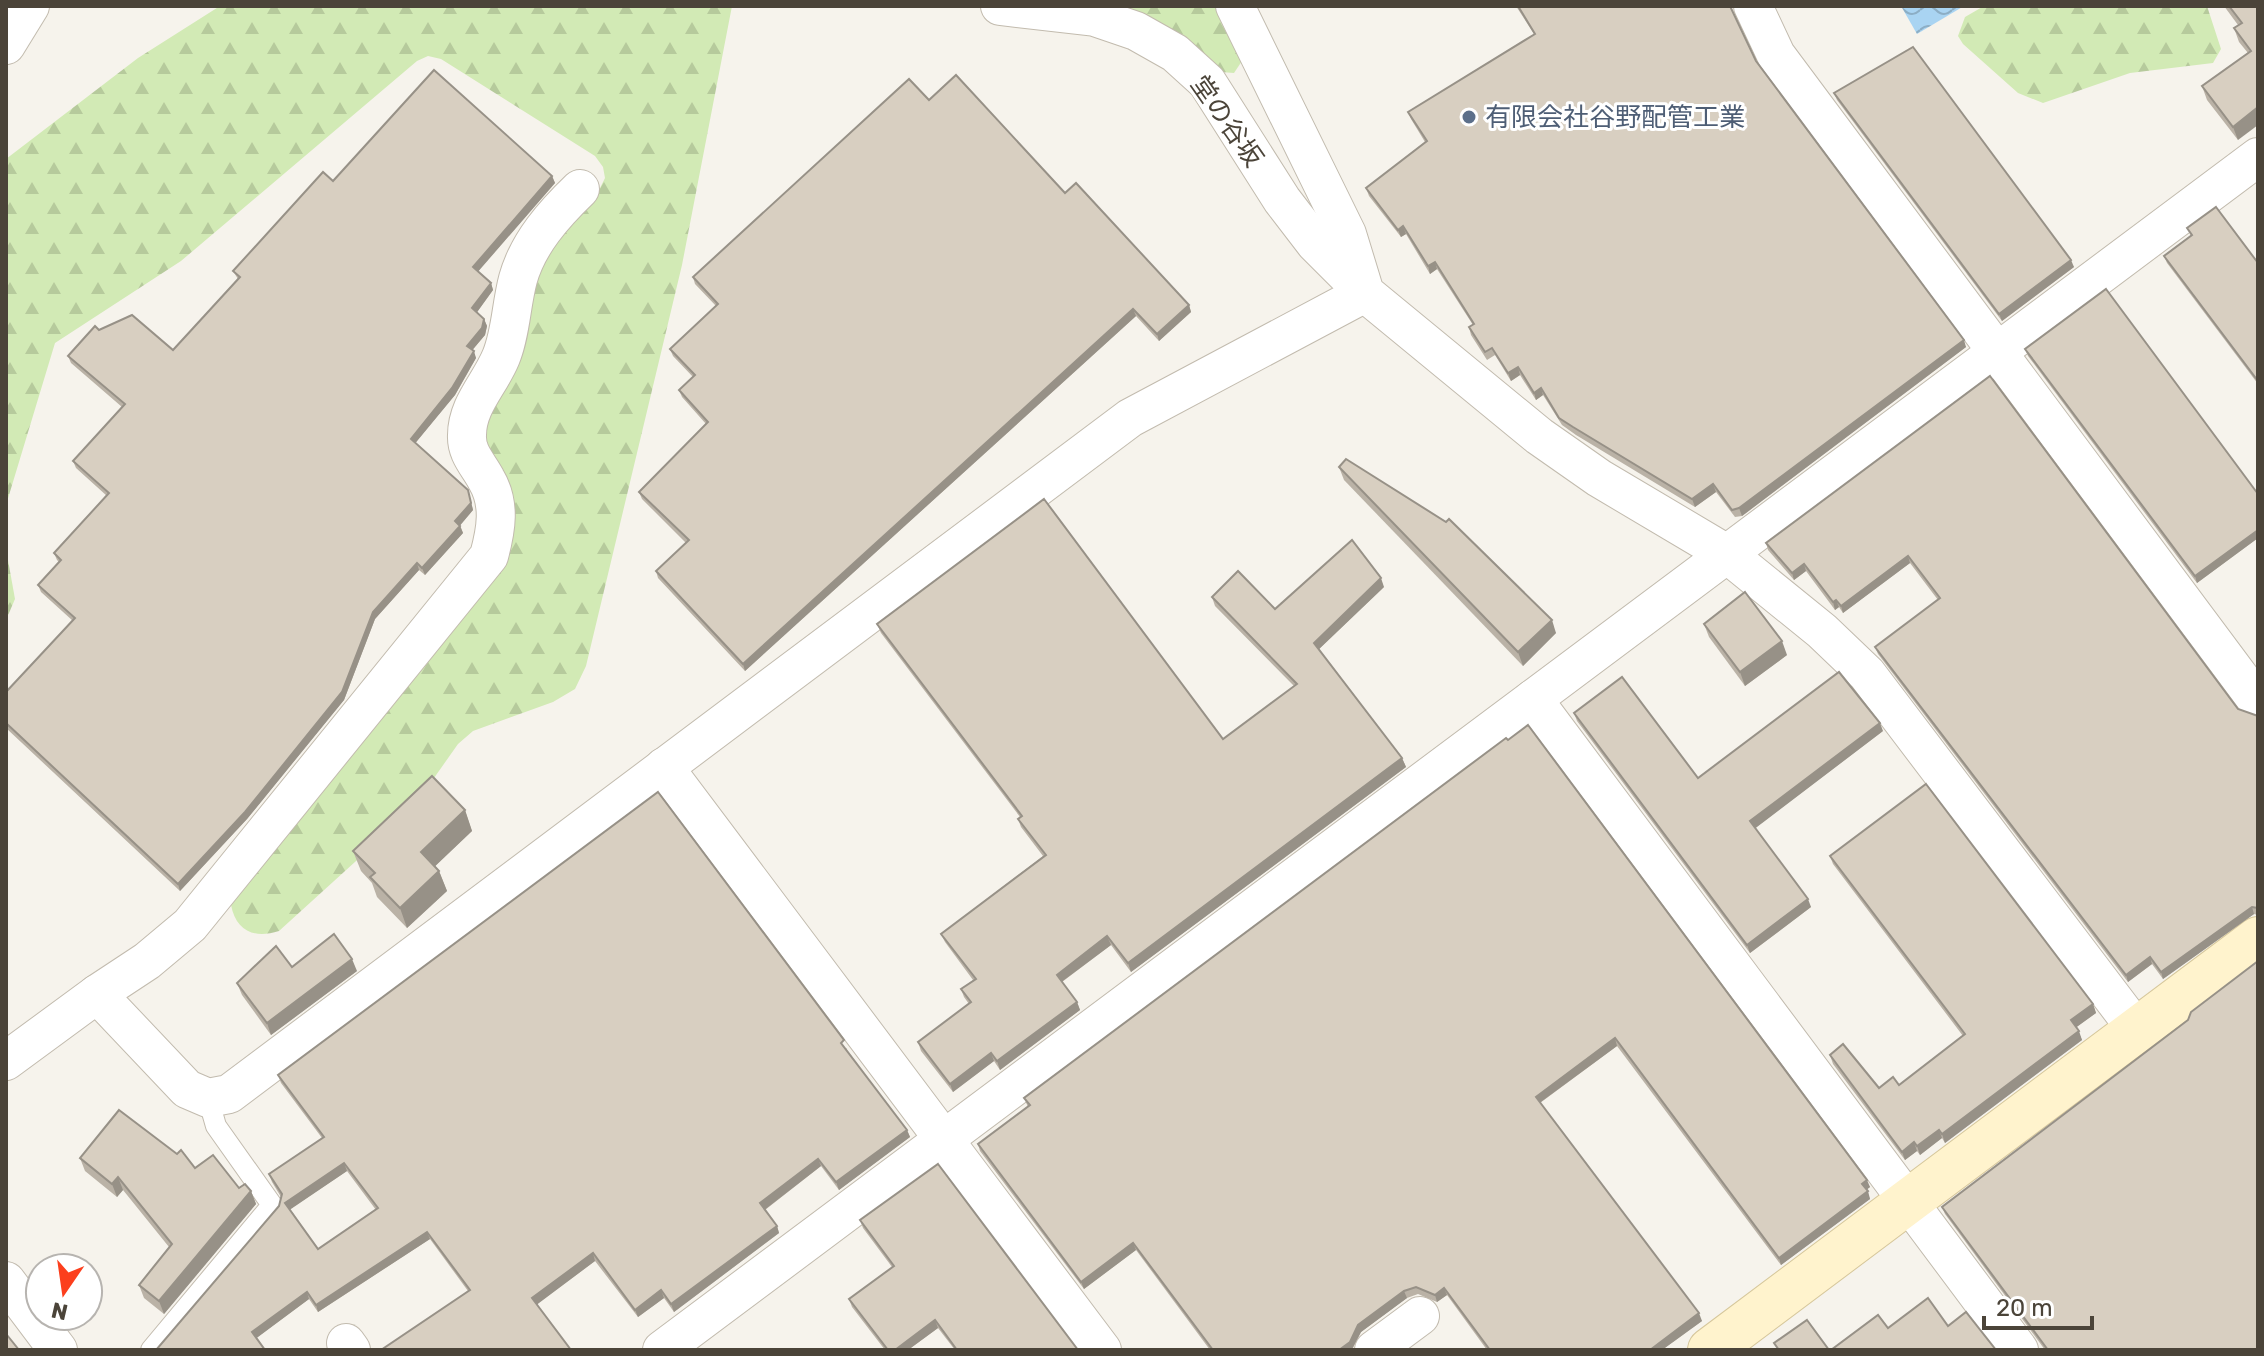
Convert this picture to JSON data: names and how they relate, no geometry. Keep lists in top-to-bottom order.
{
  "streets": {
    "street": ["堂の谷坂"]
  },
  "places": ["有限会社谷野配管工業"],
  "scale_bar": "20 m",
  "north": "bottom"
}
